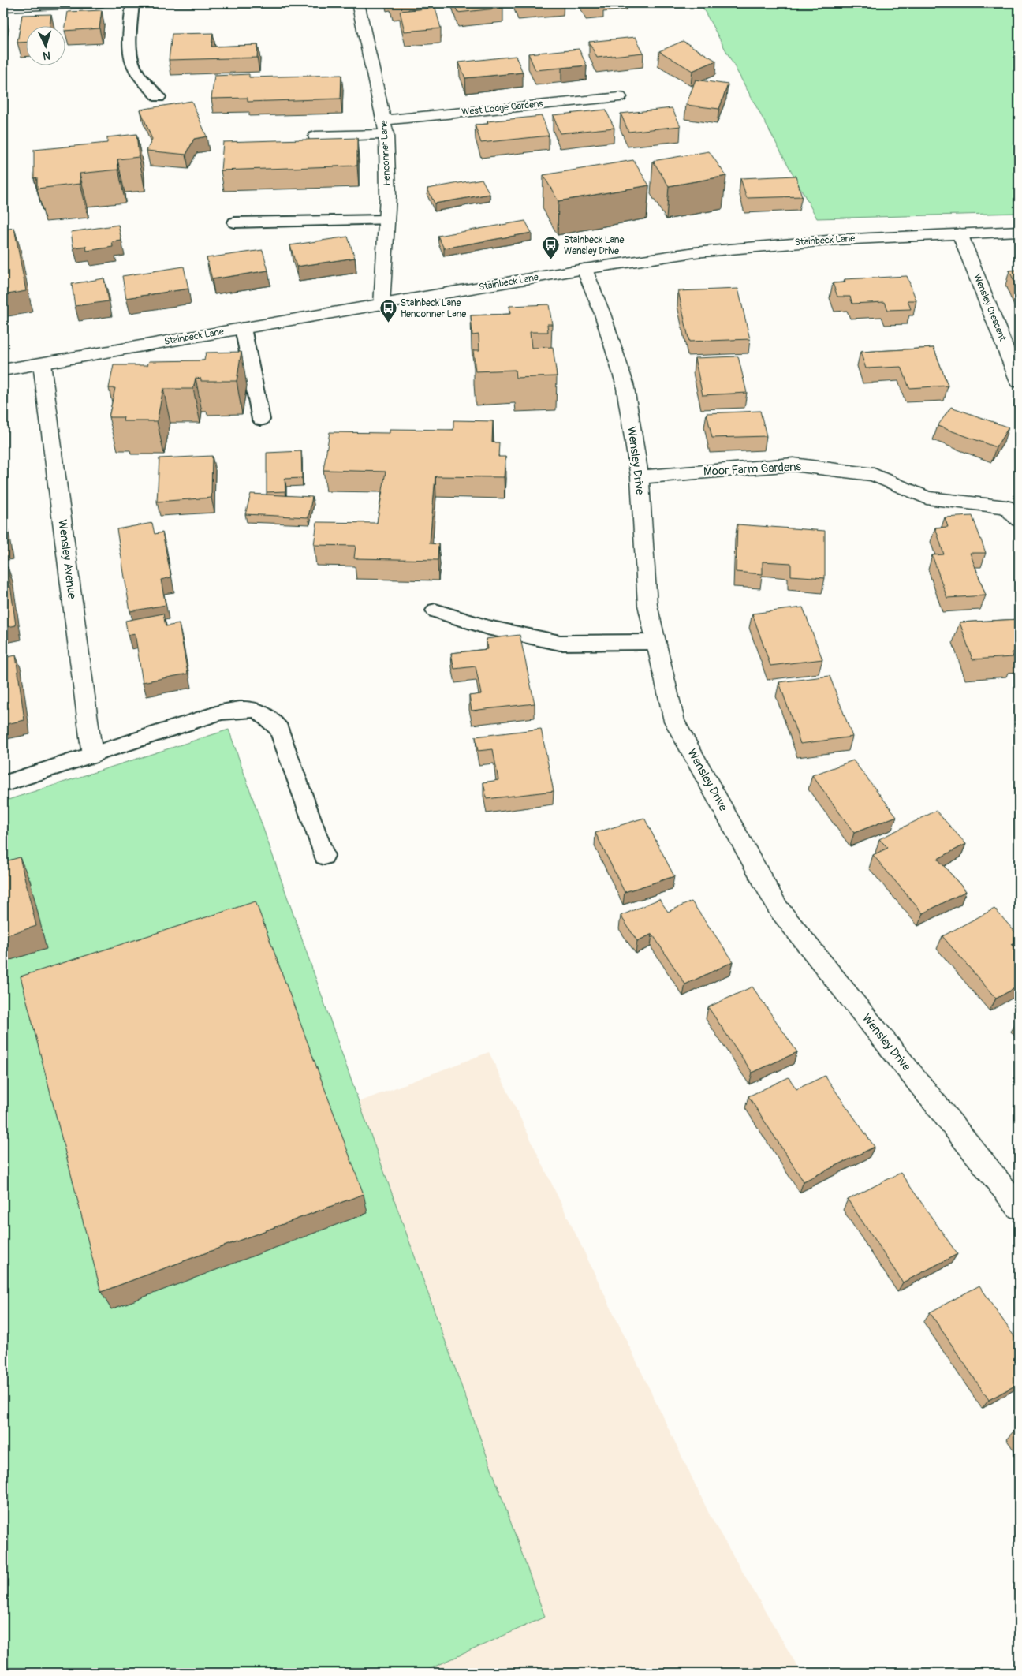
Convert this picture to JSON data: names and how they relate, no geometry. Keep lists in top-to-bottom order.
{
  "streets": {
    "street": [
      "West Lodge Gardens",
      "Henconner Lane",
      "Stainbeck Lane",
      "Wensley Crescent",
      "Wensley Drive",
      "Moor Farm Gardens",
      "Wensley Avenue"
    ]
  },
  "crossings": [
    ["West Lodge Gardens", "Henconner Lane"],
    ["Henconner Lane", "Stainbeck Lane"],
    ["Stainbeck Lane", "Wensley Crescent"],
    ["Stainbeck Lane", "Wensley Drive"],
    ["Stainbeck Lane", "Wensley Avenue"],
    ["Wensley Drive", "Moor Farm Gardens"]
  ],
  "places": {
    "bus stop": ["Stainbeck Lane Wensley Drive", "Stainbeck Lane Henconner Lane"]
  },
  "north": "bottom"
}
